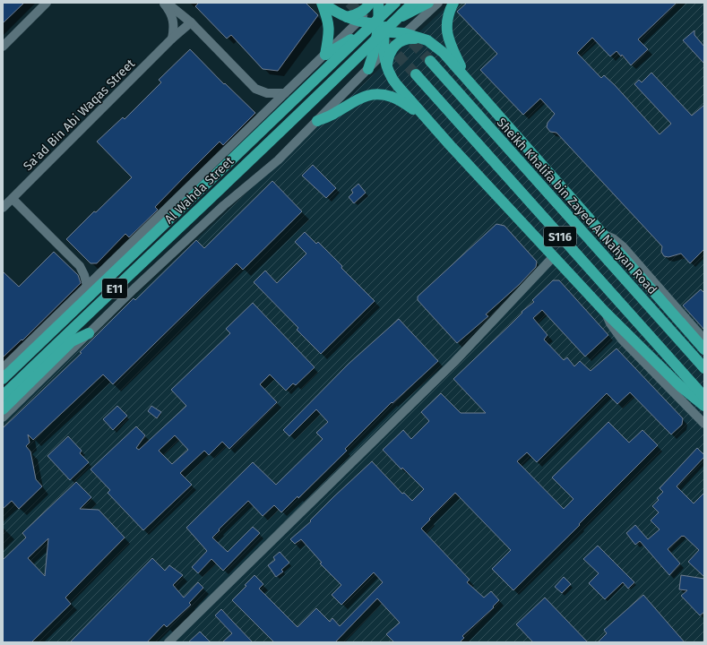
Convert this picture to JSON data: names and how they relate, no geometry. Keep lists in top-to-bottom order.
{
  "streets": {
    "highway": [
      "Al Wahda Street",
      "Sheikh Khalifa bin Zayed Al Nahyan Road",
      "S116",
      "E11"
    ],
    "street": ["Sa'ad Bin Abi Waqas Street"]
  }
}
